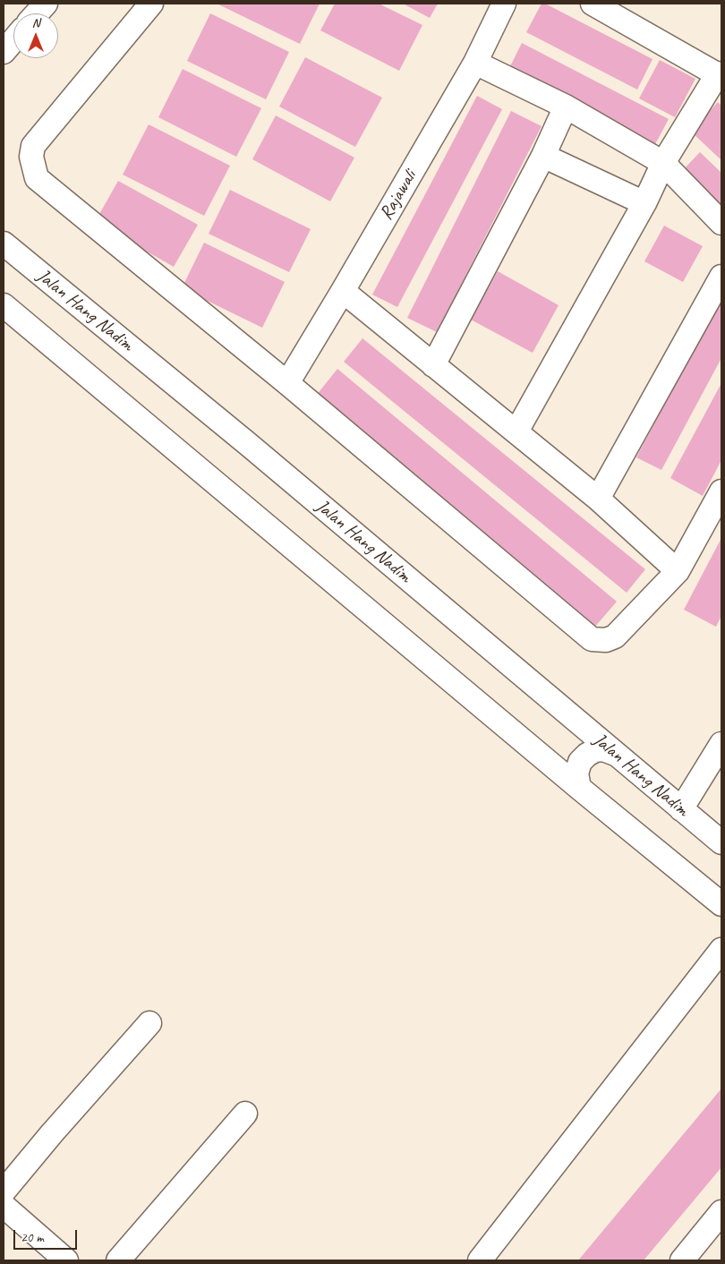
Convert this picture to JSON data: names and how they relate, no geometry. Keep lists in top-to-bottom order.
{
  "streets": {
    "street": ["Rajawali", "Jalan Hang Nadim"]
  },
  "scale_bar": "20 m",
  "north": "top"
}
